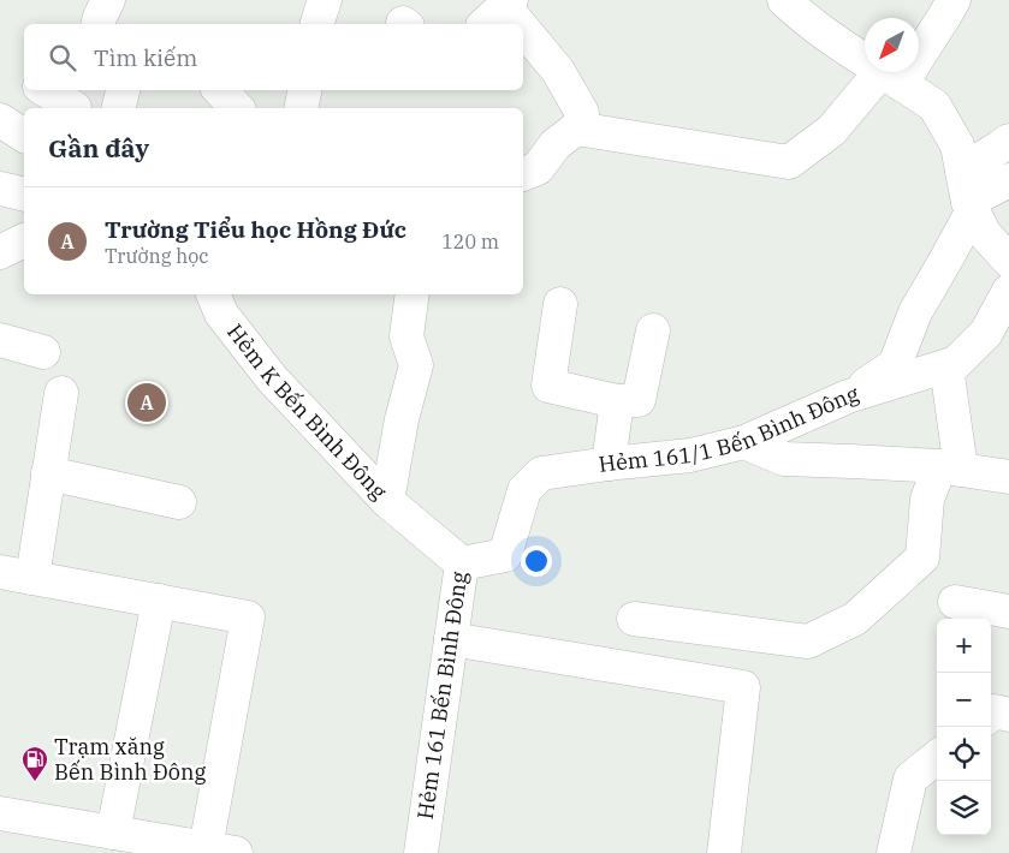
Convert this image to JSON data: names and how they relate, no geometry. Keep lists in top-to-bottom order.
{
  "streets": {
    "street": ["Hẻm K Bến Bình Đông", "Hẻm 161/1 Bến Bình Đông", "Hẻm 161 Bến Bình Đông"]
  },
  "crossings": [
    ["Hẻm K Bến Bình Đông", "Hẻm 161 Bến Bình Đông"],
    ["Hẻm 161/1 Bến Bình Đông", "Hẻm 161 Bến Bình Đông"]
  ],
  "places": {
    "fuel station": ["Trạm xăng Bến Bình Đông"]
  },
  "north": "bottom left",
  "page": {
    "search": "Tìm kiếm",
    "heading": "Gần đây",
    "list": [
      {
        "mark": "A",
        "name": "Trường Tiểu học Hồng Đức",
        "note": "Trường học",
        "value": "120 m"
      }
    ],
    "pins": "A",
    "map_buttons": ["+", "−"]
  }
}
